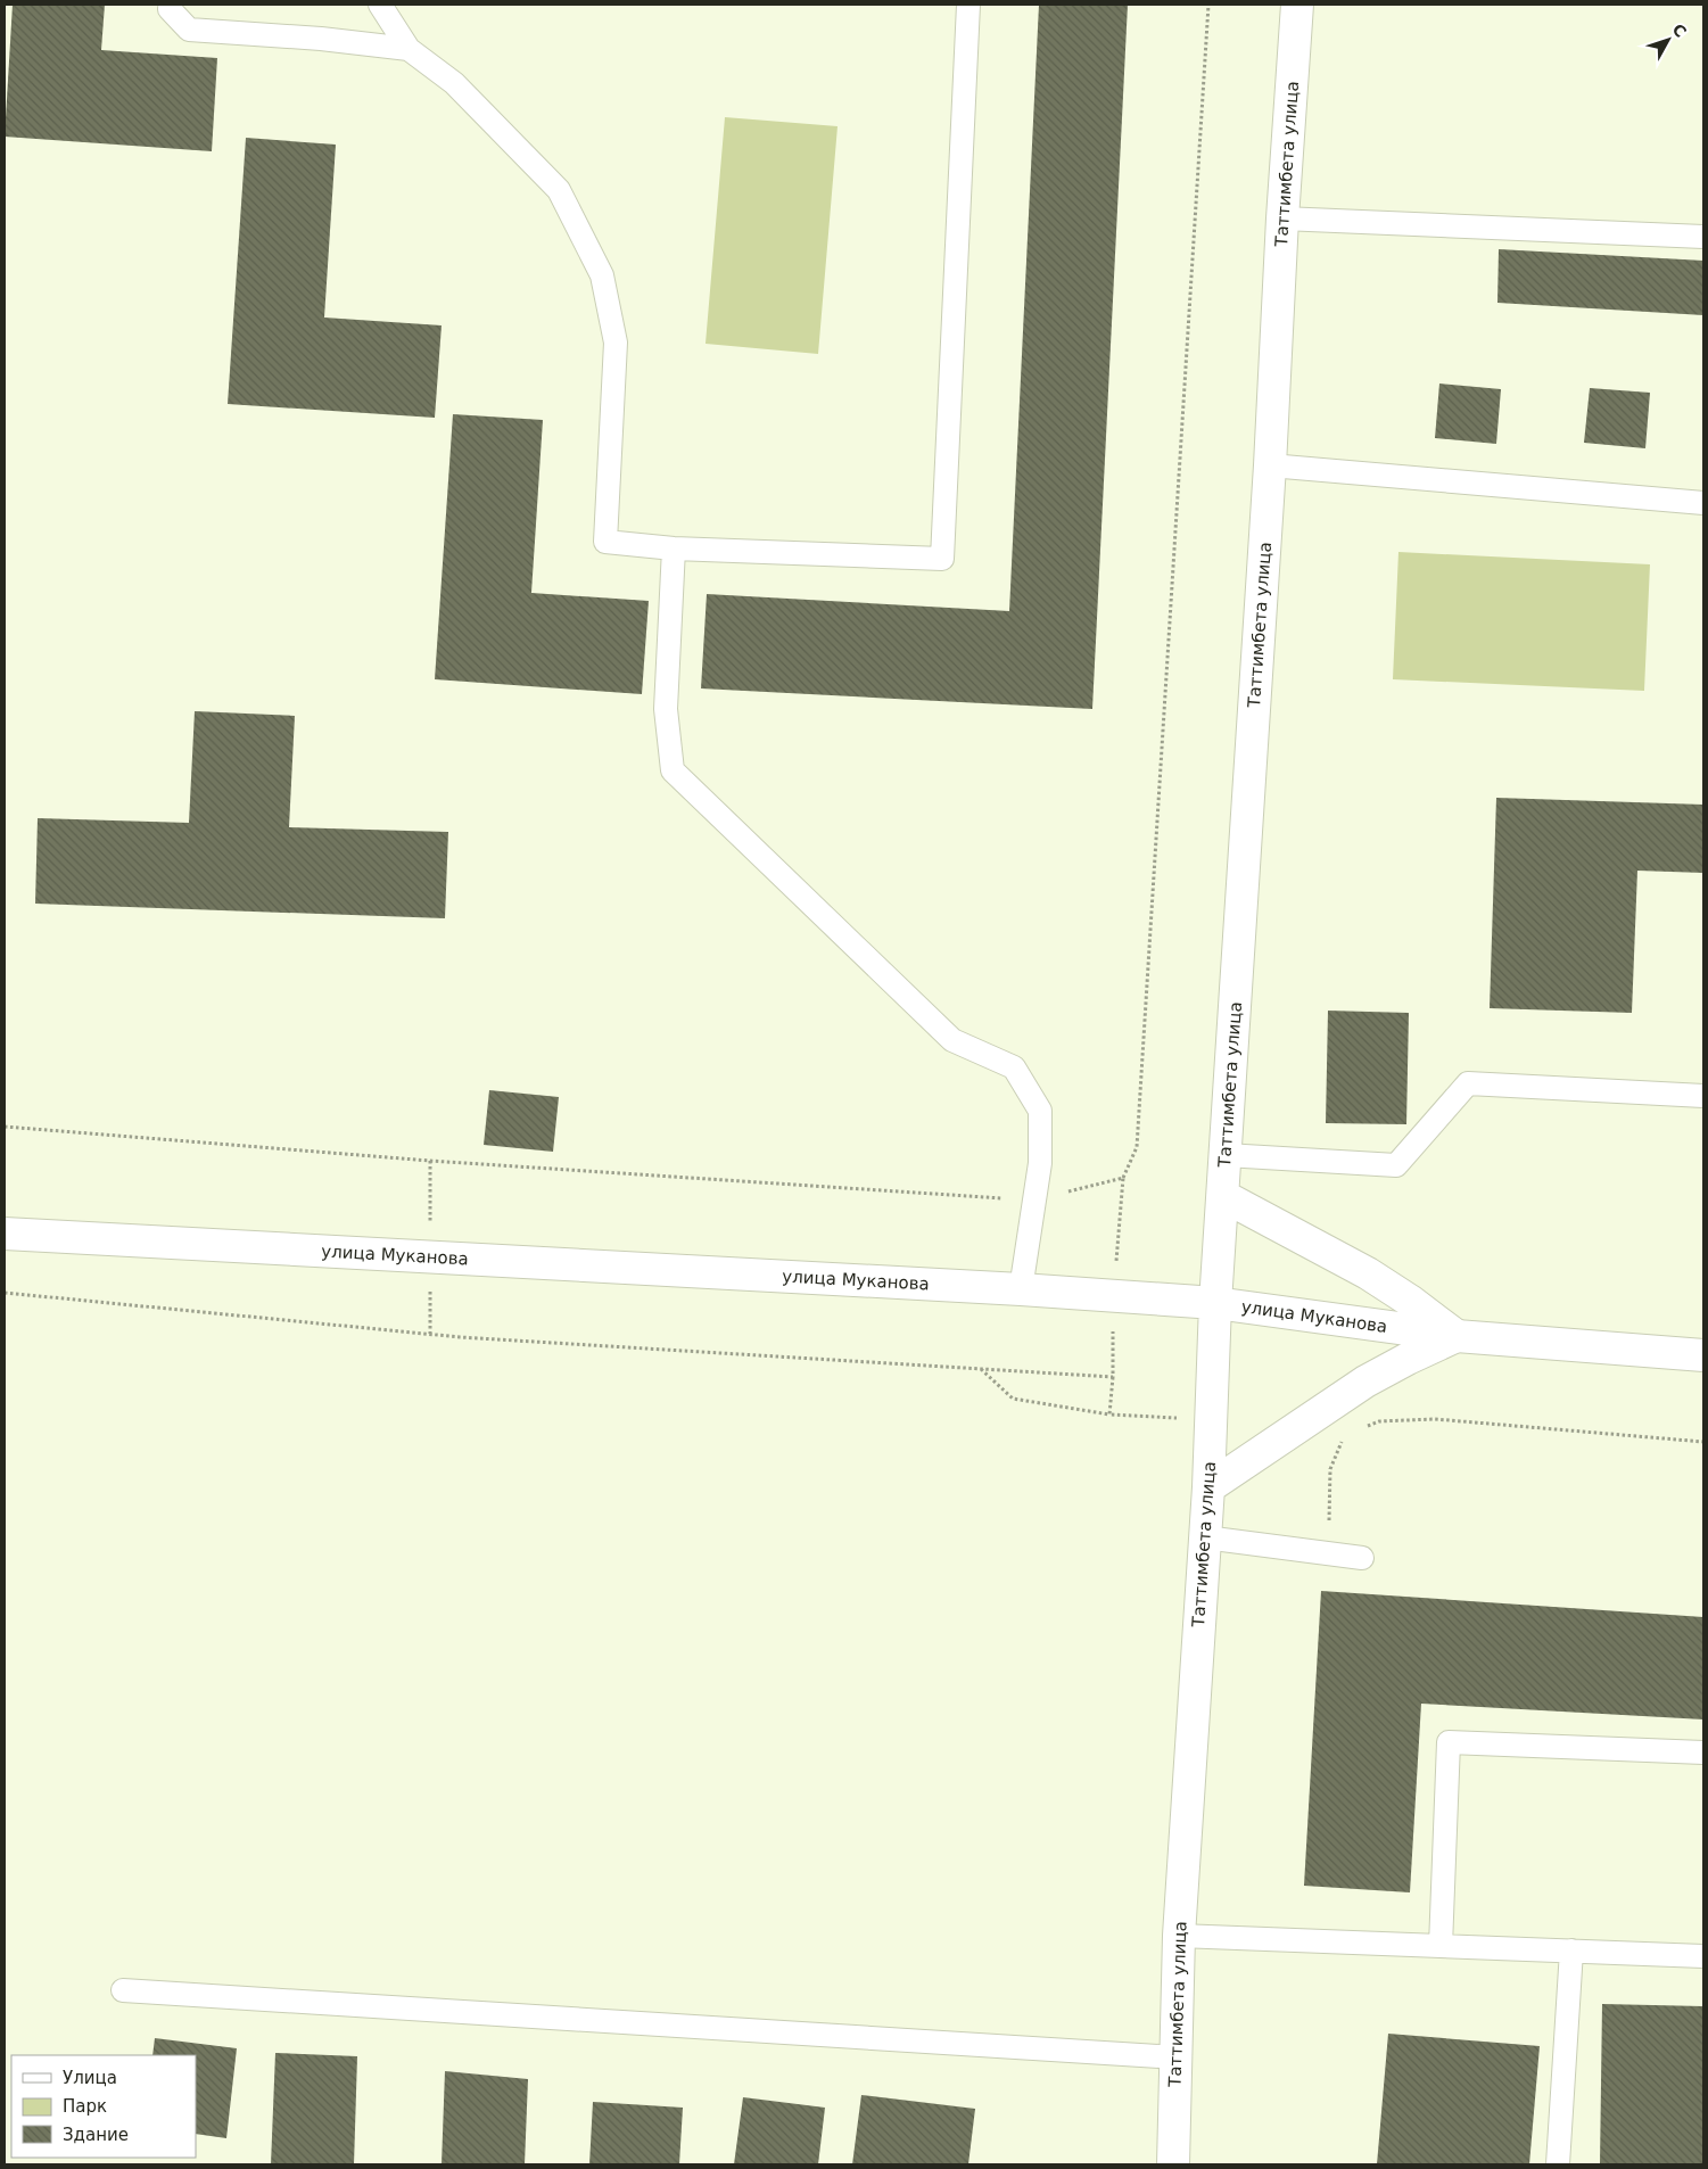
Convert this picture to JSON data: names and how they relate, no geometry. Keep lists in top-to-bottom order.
{
  "streets": {
    "main road": ["Таттимбета улица", "улица Муканова"]
  },
  "crossings": [
    ["Таттимбета улица", "улица Муканова"]
  ],
  "legend": ["Улица", "Парк", "Здание"],
  "north": "top right"
}
